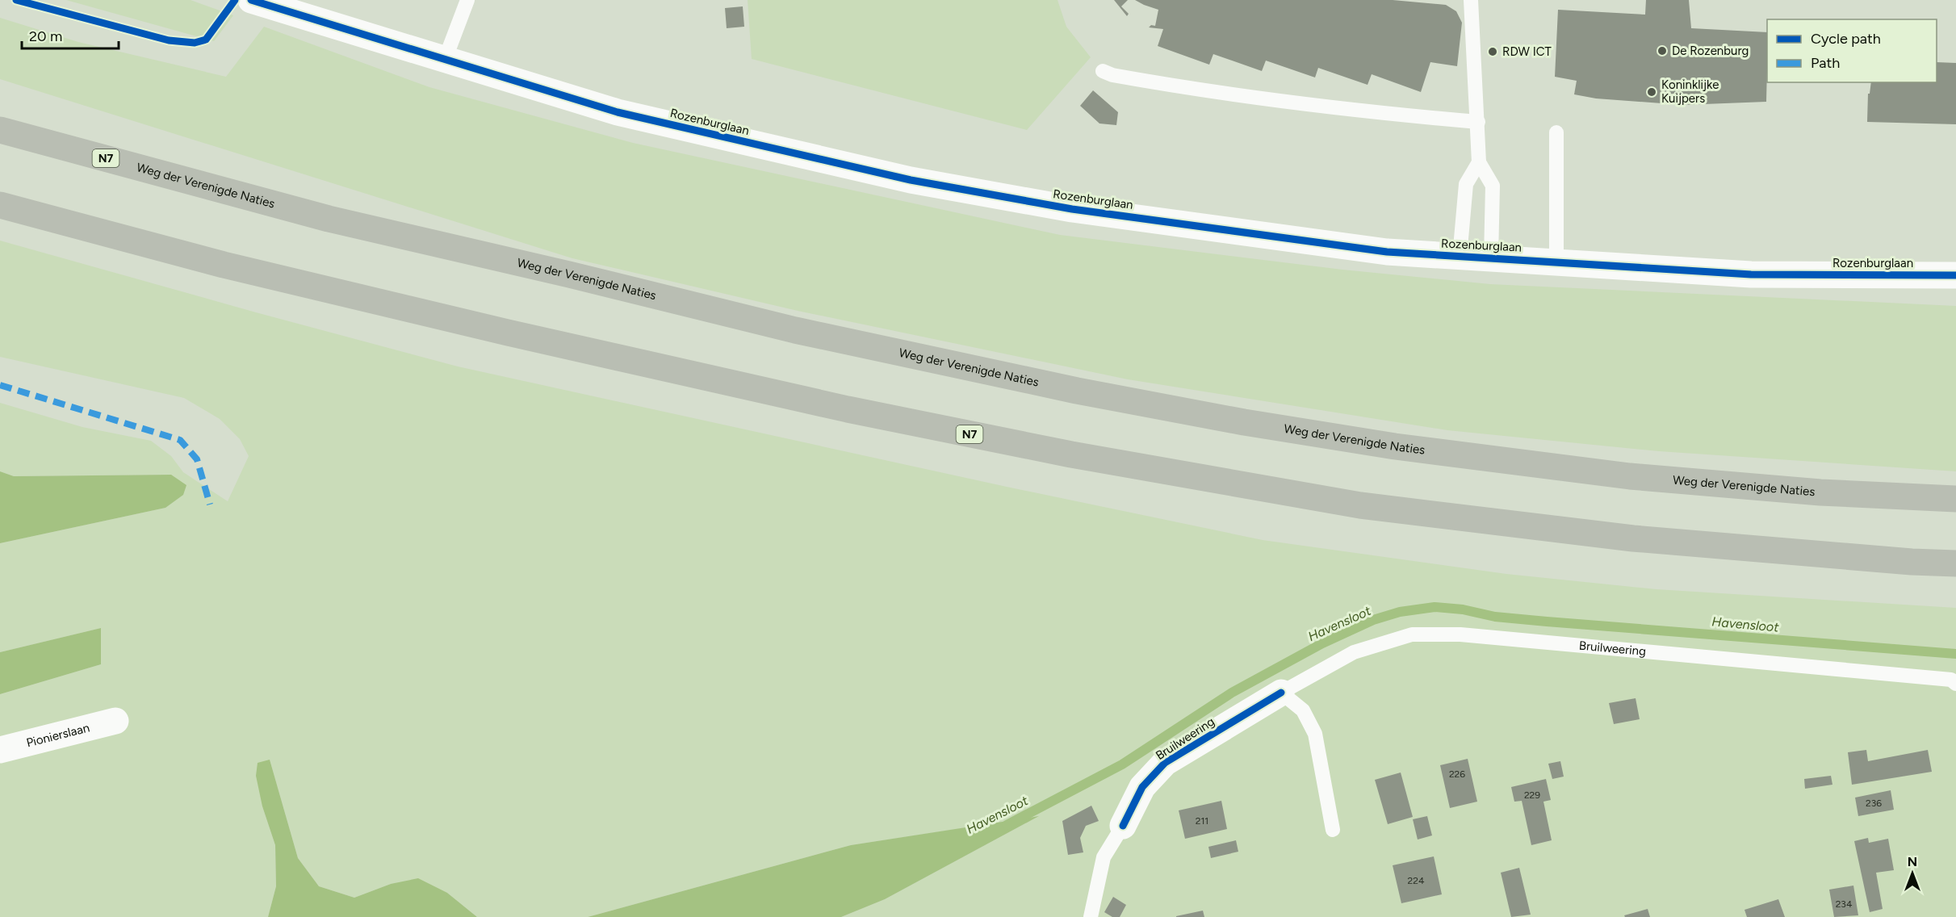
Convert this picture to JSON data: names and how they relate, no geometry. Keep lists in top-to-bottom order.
{
  "streets": {
    "highway": ["N7", "Weg der Verenigde Naties"],
    "street": ["Rozenburglaan", "Bruilweering", "Pionierslaan"]
  },
  "water": ["Havensloot"],
  "places": ["De Rozenburg", "RDW ICT", "Koninklijke Kuijpers"],
  "house_numbers": [
    "226",
    "229",
    "236",
    "211",
    "224",
    "234"
  ],
  "legend": ["Cycle path", "Path"],
  "scale_bar": "20 m",
  "north": "top"
}
